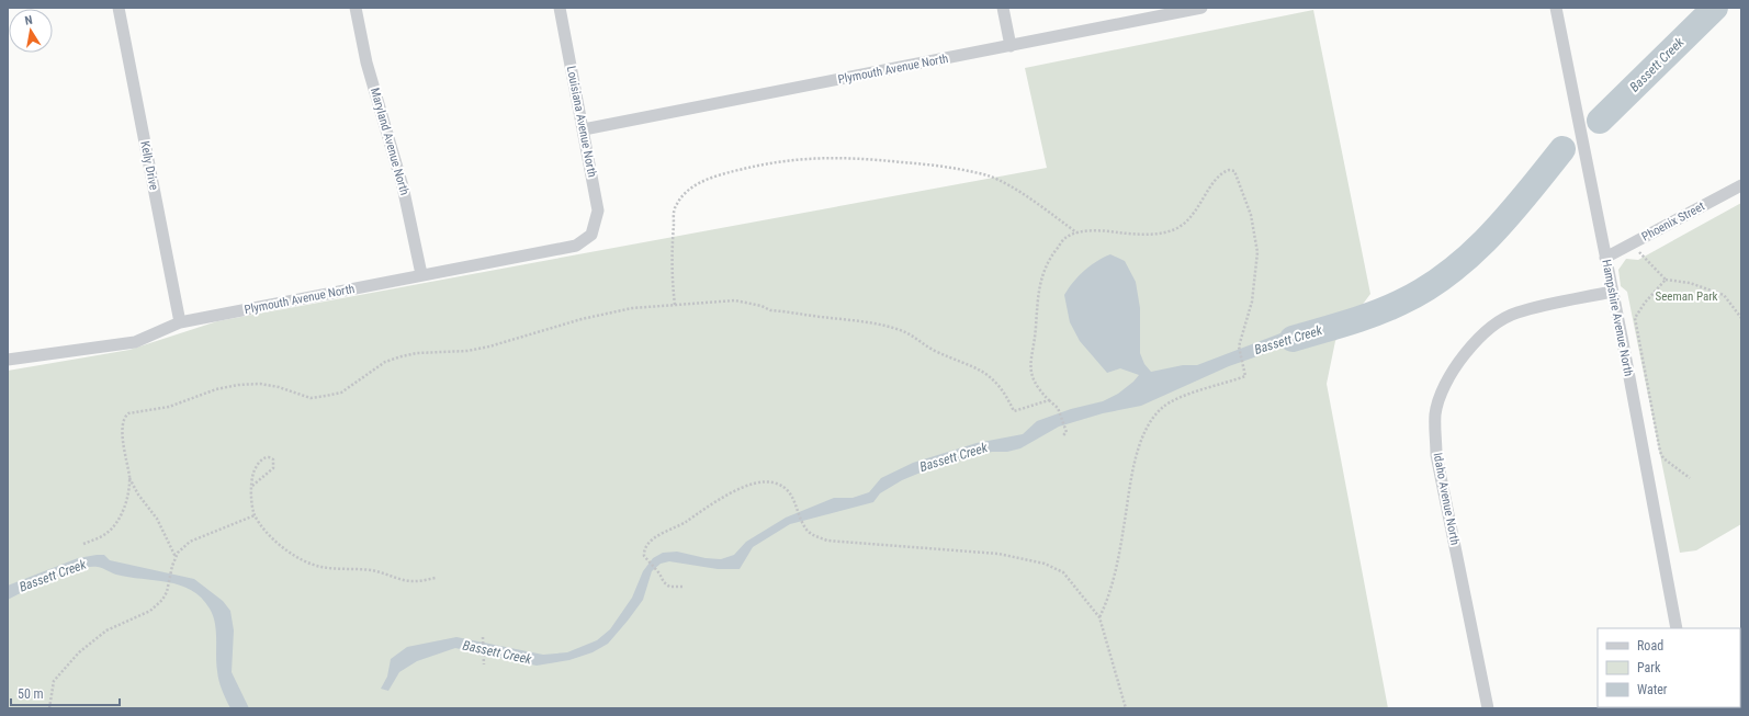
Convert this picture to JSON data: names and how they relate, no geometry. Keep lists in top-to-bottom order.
{
  "streets": {
    "street": [
      "Plymouth Avenue North",
      "Louisiana Avenue North",
      "Maryland Avenue North",
      "Kelly Drive",
      "Phoenix Street",
      "Hampshire Avenue North",
      "Idaho Avenue North"
    ]
  },
  "crossings": [
    ["Plymouth Avenue North", "Louisiana Avenue North"],
    ["Plymouth Avenue North", "Maryland Avenue North"],
    ["Plymouth Avenue North", "Kelly Drive"],
    ["Phoenix Street", "Hampshire Avenue North"],
    ["Hampshire Avenue North", "Idaho Avenue North"]
  ],
  "water": ["Bassett Creek"],
  "parks": ["Seeman Park"],
  "legend": ["Road", "Park", "Water"],
  "scale_bar": "50 m",
  "north": "top"
}
